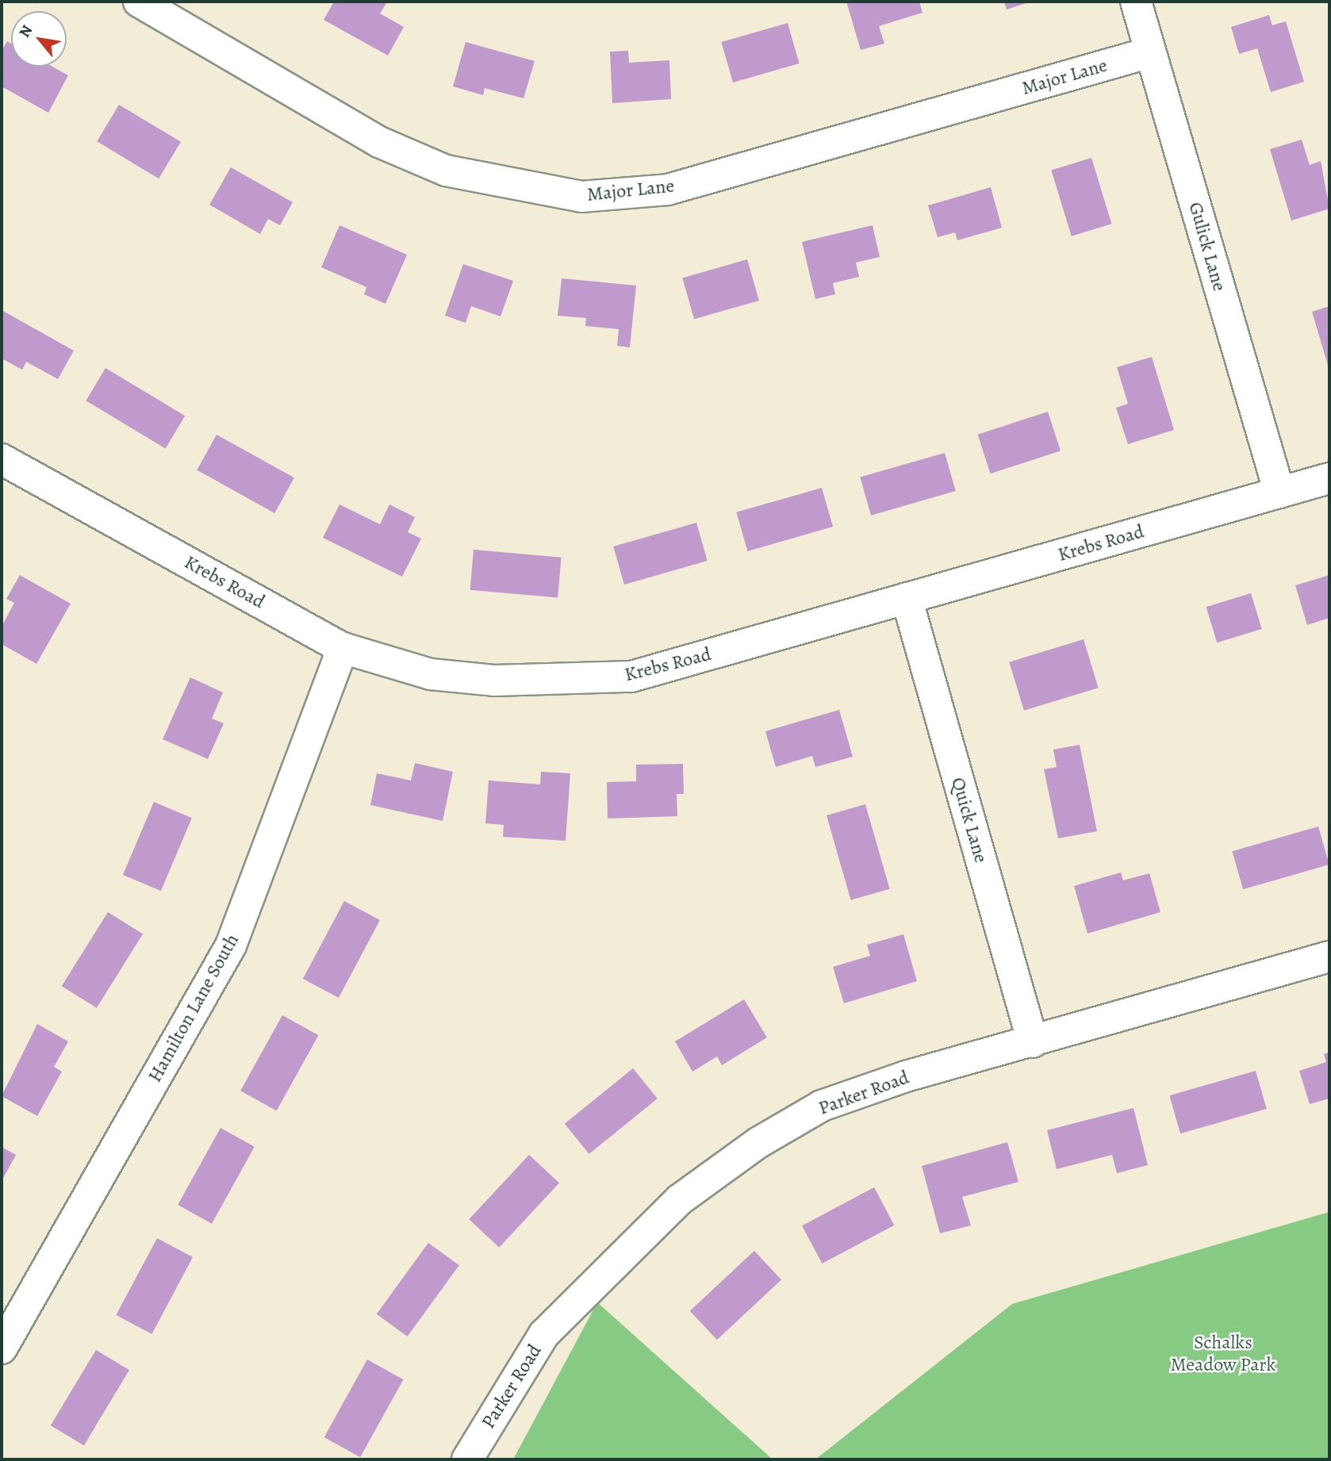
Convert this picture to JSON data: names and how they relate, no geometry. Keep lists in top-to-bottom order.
{
  "streets": {
    "street": [
      "Major Lane",
      "Gulick Lane",
      "Krebs Road",
      "Quick Lane",
      "Hamilton Lane South",
      "Parker Road"
    ]
  },
  "crossings": [
    ["Major Lane", "Gulick Lane"],
    ["Gulick Lane", "Krebs Road"],
    ["Krebs Road", "Quick Lane"],
    ["Krebs Road", "Hamilton Lane South"],
    ["Quick Lane", "Parker Road"]
  ],
  "parks": ["Schalks Meadow Park"],
  "north": "top left"
}
